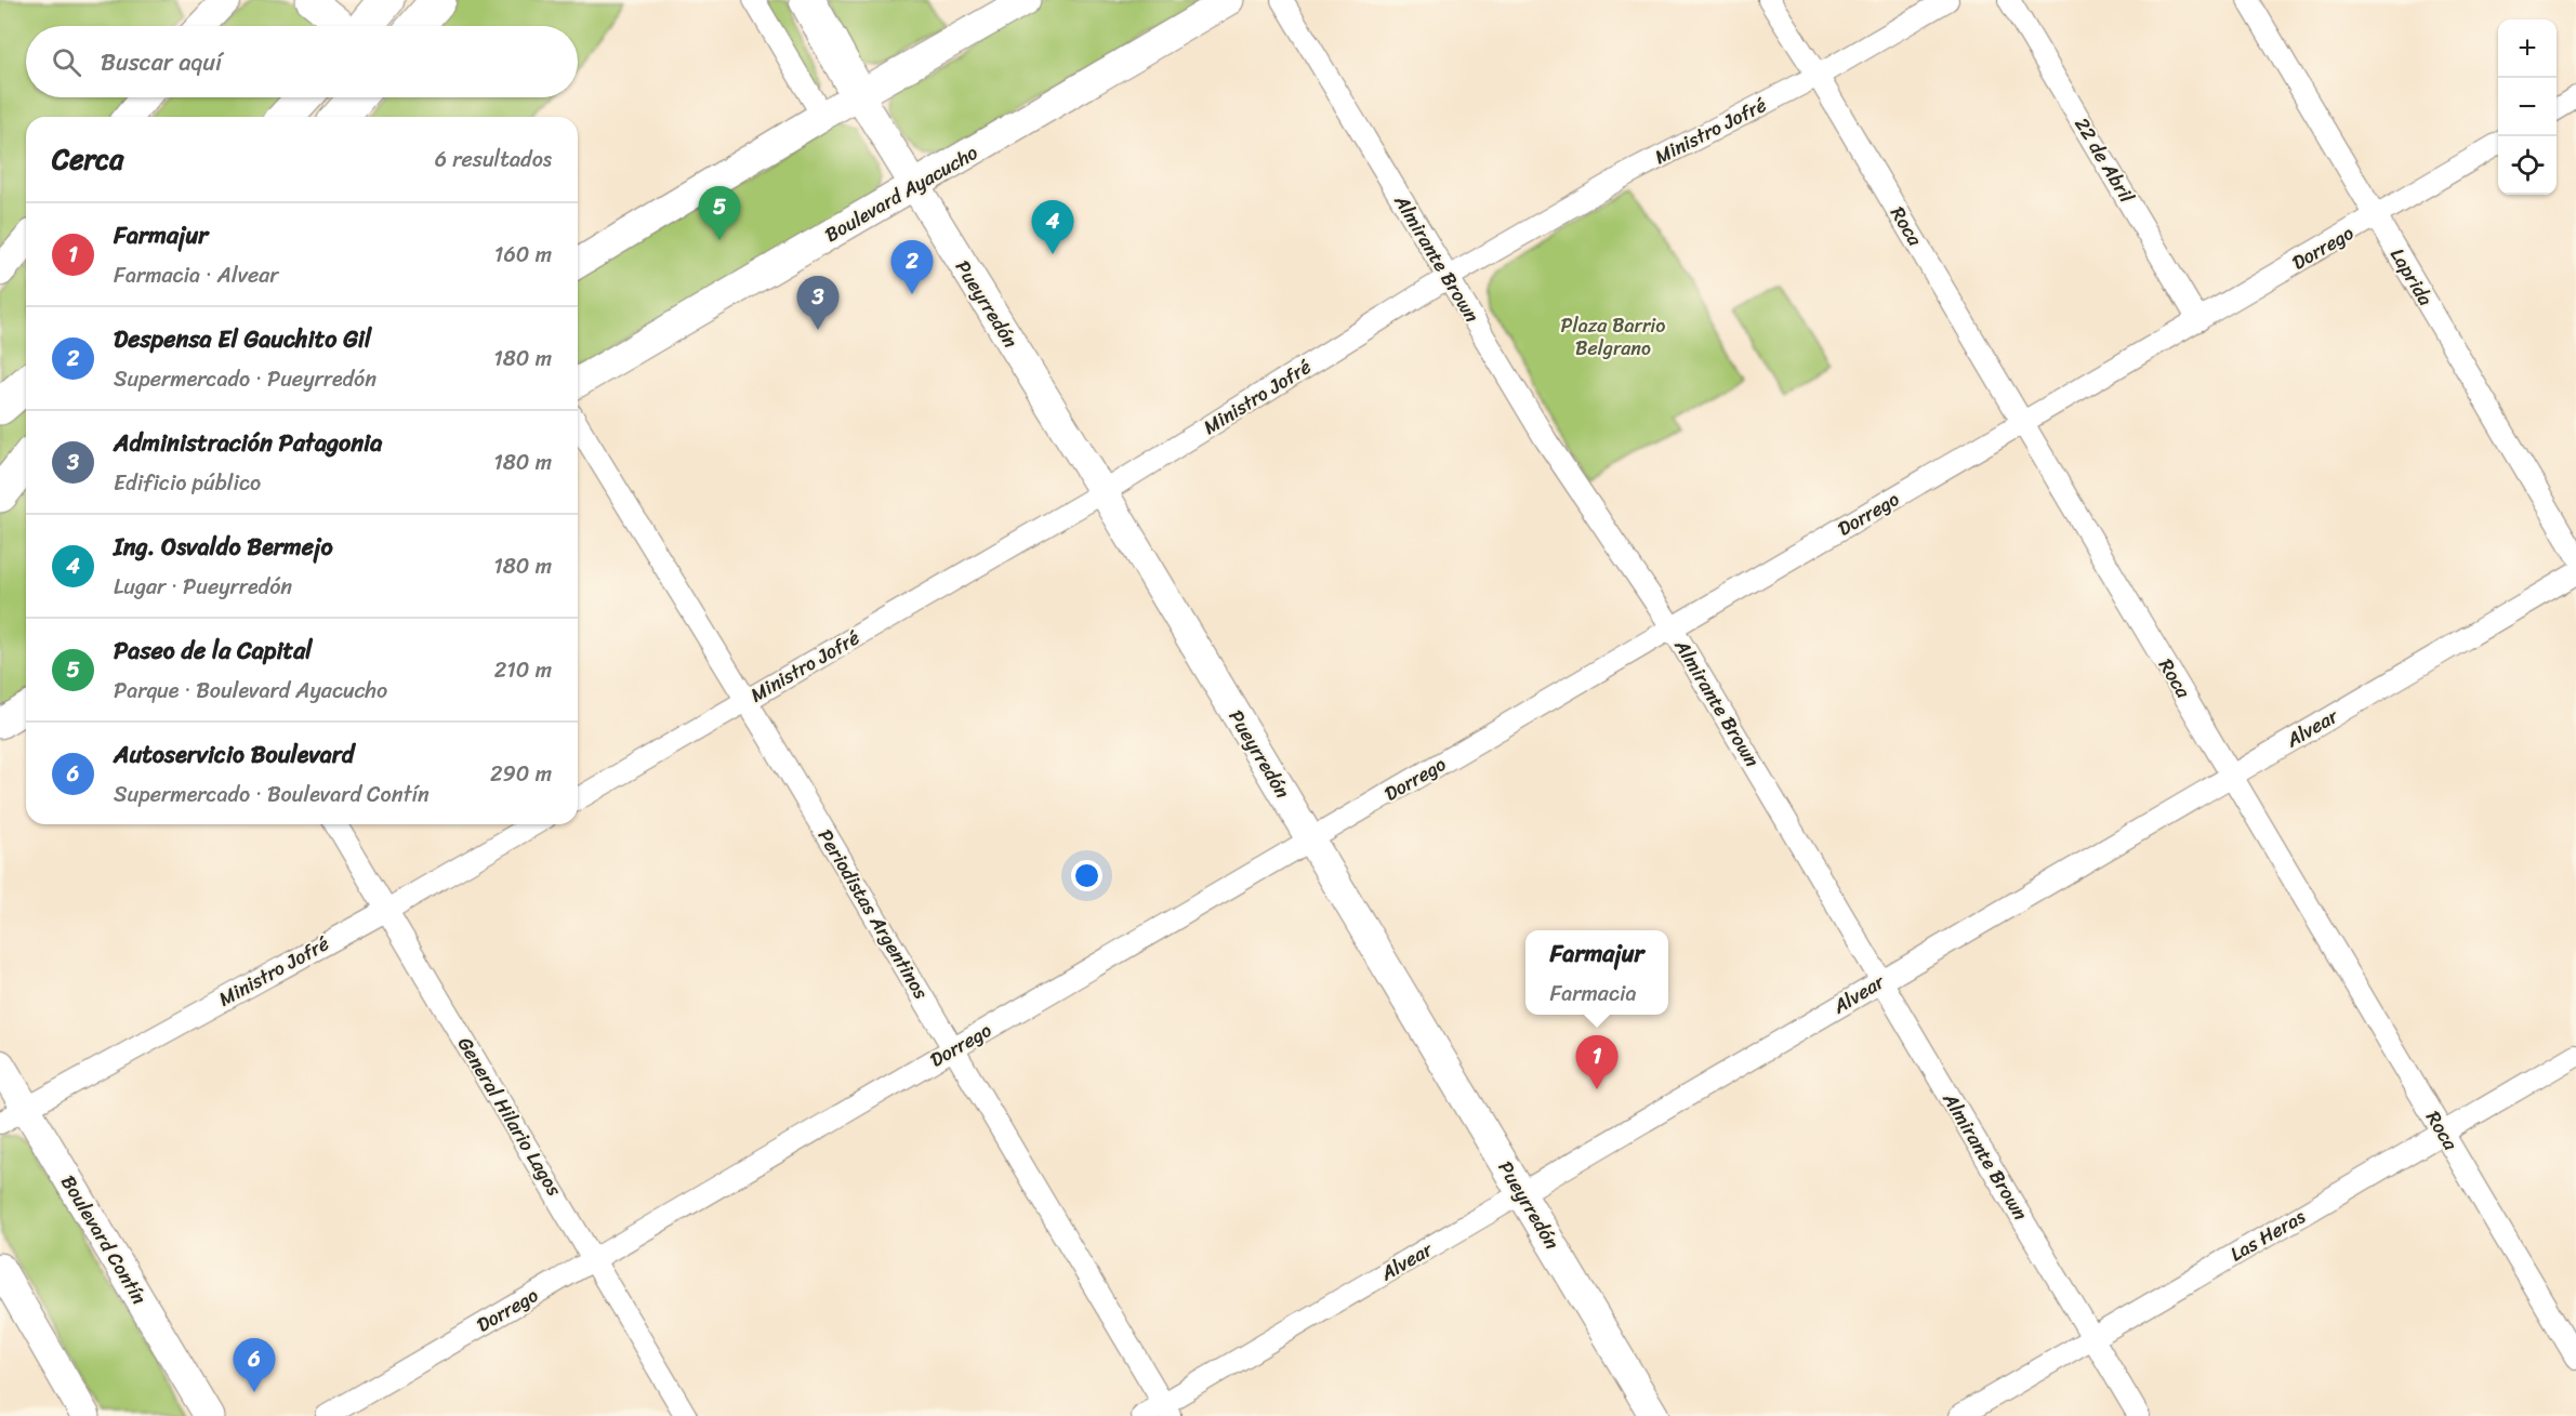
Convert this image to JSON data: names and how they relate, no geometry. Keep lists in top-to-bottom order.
{
  "streets": {
    "main road": ["Boulevard Ayacucho", "Pueyrredón", "Boulevard Contín"],
    "street": [
      "Ministro Jofré",
      "22 de Abril",
      "Roca",
      "Dorrego",
      "Almirante Brown",
      "Laprida",
      "Alvear",
      "Periodistas Argentinos",
      "General Hilario Lagos",
      "Las Heras"
    ]
  },
  "crossings": [
    ["Ministro Jofré", "Roca"],
    ["Ministro Jofré", "Almirante Brown"],
    ["Ministro Jofré", "Pueyrredón"],
    ["Ministro Jofré", "Periodistas Argentinos"],
    ["Ministro Jofré", "General Hilario Lagos"],
    ["Ministro Jofré", "Boulevard Contín"],
    ["22 de Abril", "Dorrego"],
    ["Boulevard Ayacucho", "Pueyrredón"],
    ["Roca", "Dorrego"],
    ["Roca", "Alvear"],
    ["Roca", "Las Heras"],
    ["Dorrego", "Almirante Brown"],
    ["Dorrego", "Laprida"],
    ["Dorrego", "Pueyrredón"],
    ["Dorrego", "Periodistas Argentinos"],
    ["Dorrego", "General Hilario Lagos"],
    ["Almirante Brown", "Alvear"],
    ["Almirante Brown", "Las Heras"],
    ["Pueyrredón", "Alvear"],
    ["Alvear", "Periodistas Argentinos"]
  ],
  "parks": ["Plaza Barrio Belgrano"],
  "page": {
    "map_buttons": ["+", "−"],
    "search": "Buscar aquí",
    "heading": ["Cerca", "6 resultados"],
    "pins": [
      "5",
      "4",
      "2",
      "3",
      "1",
      "6"
    ],
    "list": [
      {
        "mark": "1",
        "name": "Farmajur",
        "note": "Farmacia · Alvear",
        "value": "160 m"
      },
      {
        "mark": "2",
        "name": "Despensa El Gauchito Gil",
        "note": "Supermercado · Pueyrredón",
        "value": "180 m"
      },
      {
        "mark": "3",
        "name": "Administración Patagonia",
        "note": "Edificio público",
        "value": "180 m"
      },
      {
        "mark": "4",
        "name": "Ing. Osvaldo Bermejo",
        "note": "Lugar · Pueyrredón",
        "value": "180 m"
      },
      {
        "mark": "5",
        "name": "Paseo de la Capital",
        "note": "Parque · Boulevard Ayacucho",
        "value": "210 m"
      },
      {
        "mark": "6",
        "name": "Autoservicio Boulevard",
        "note": "Supermercado · Boulevard Contín",
        "value": "290 m"
      }
    ],
    "popup": ["Farmajur", "Farmacia"]
  }
}
